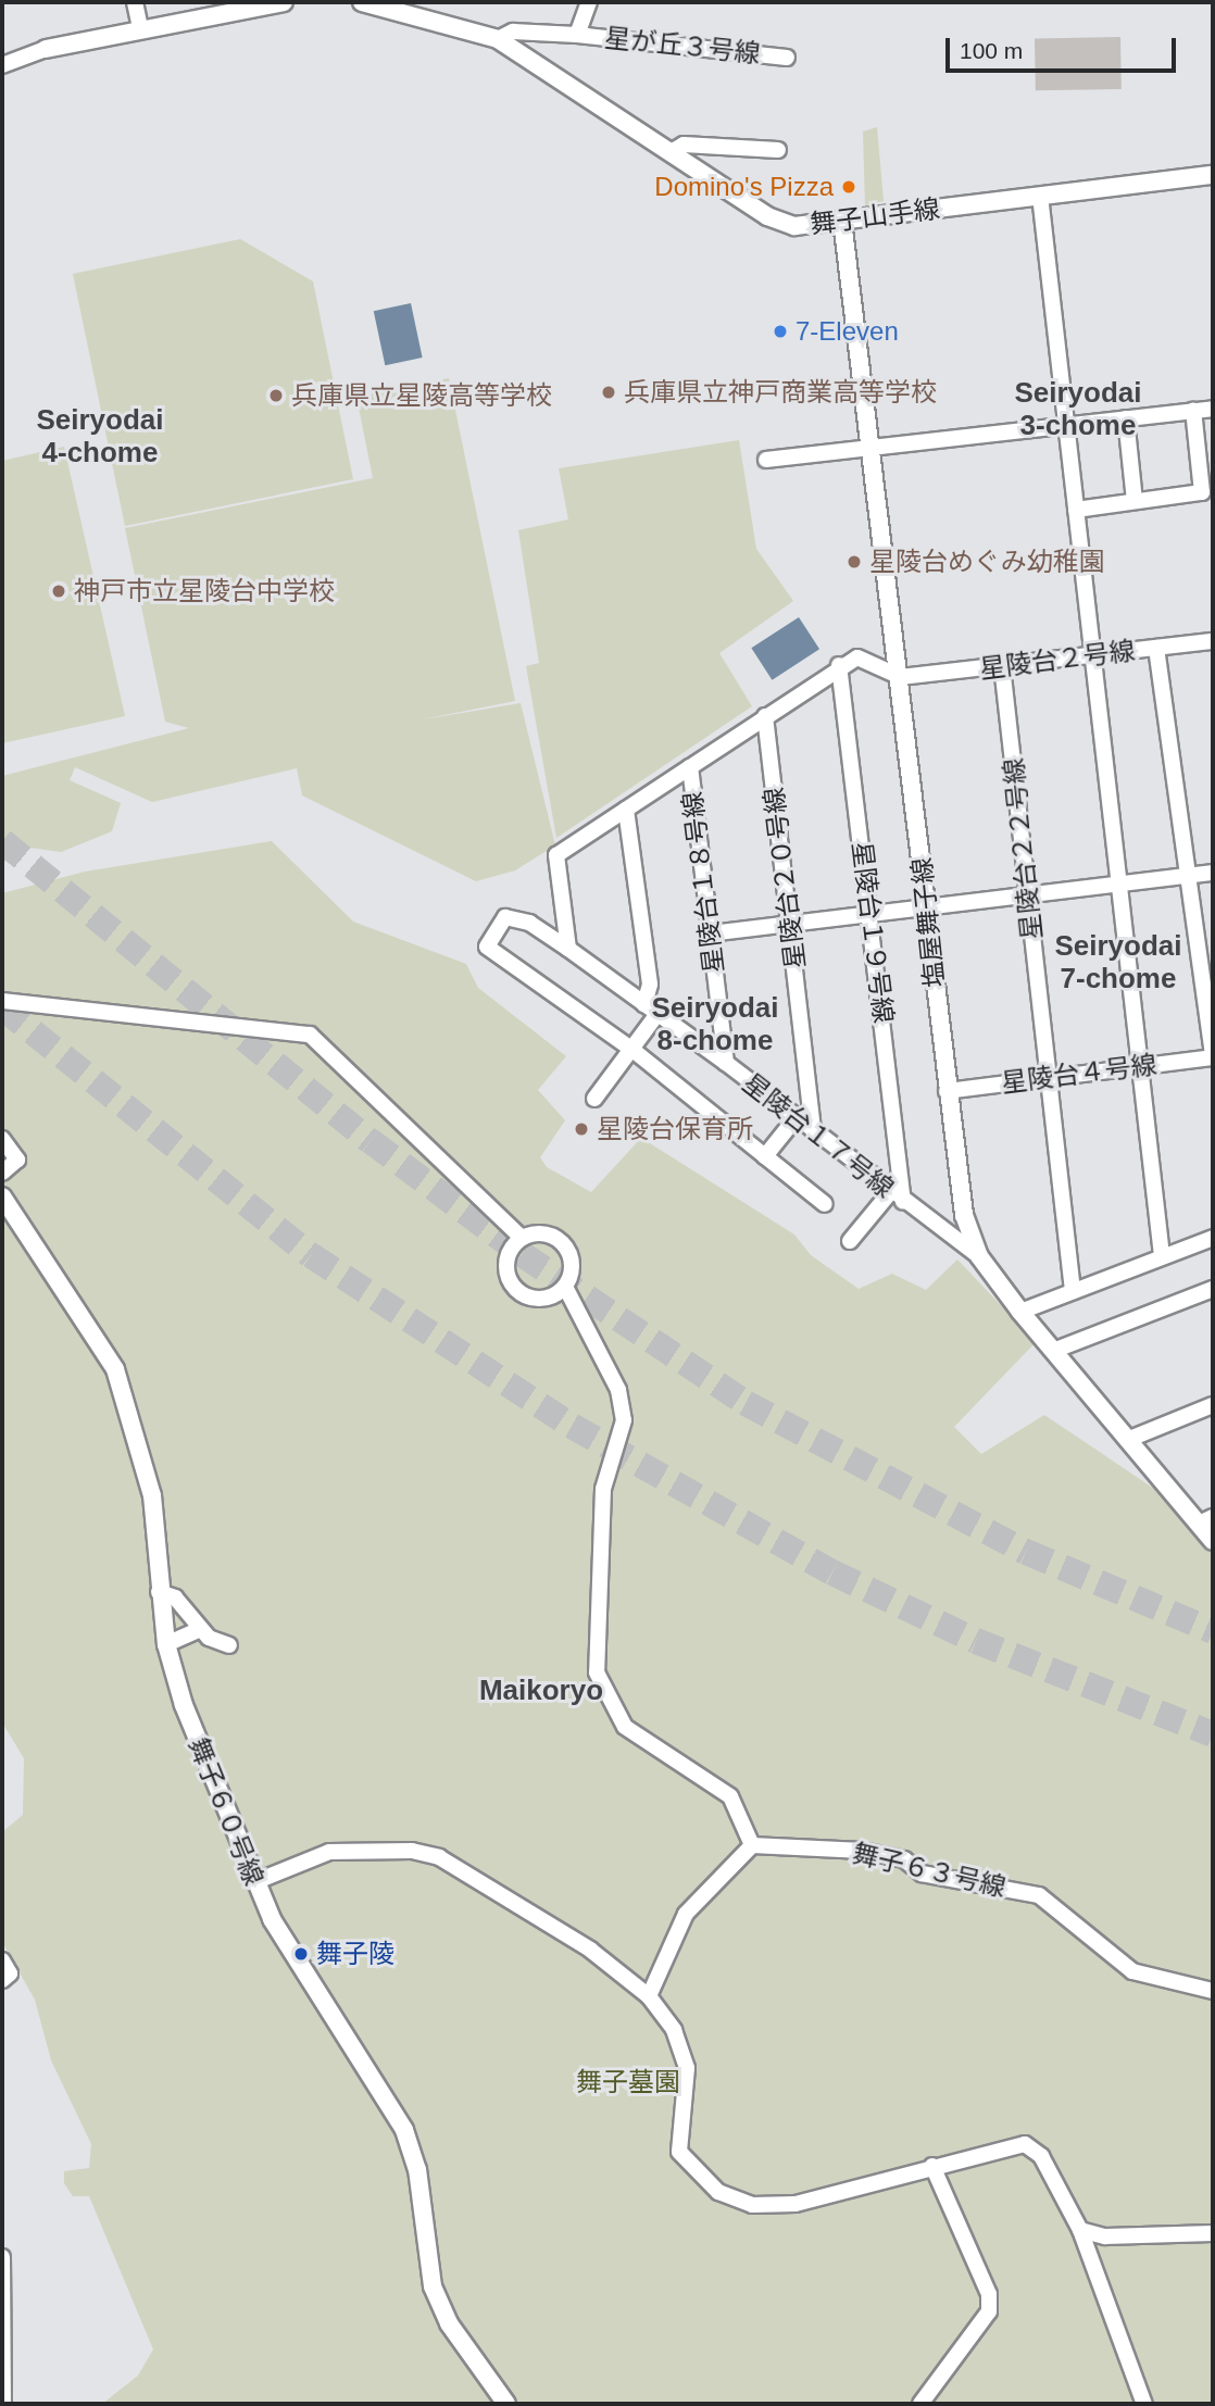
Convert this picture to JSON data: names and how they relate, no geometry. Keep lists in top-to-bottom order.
{
  "streets": {
    "street": [
      "星が丘３号線",
      "舞子山手線",
      "星陵台２号線",
      "星陵台２２号線",
      "星陵台２０号線",
      "星陵台１８号線",
      "塩屋舞子線",
      "星陵台１９号線",
      "星陵台４号線",
      "星陵台１７号線",
      "舞子６０号線",
      "舞子６３号線"
    ]
  },
  "crossings": [
    ["星が丘３号線", "舞子山手線"],
    ["舞子山手線", "塩屋舞子線"],
    ["星陵台２号線", "星陵台２２号線"],
    ["星陵台２号線", "塩屋舞子線"],
    ["星陵台２２号線", "星陵台４号線"],
    ["星陵台２０号線", "星陵台１８号線"],
    ["星陵台２０号線", "星陵台１７号線"],
    ["星陵台１８号線", "星陵台１９号線"],
    ["星陵台１８号線", "星陵台１７号線"],
    ["塩屋舞子線", "星陵台４号線"],
    ["塩屋舞子線", "星陵台１７号線"],
    ["星陵台１９号線", "星陵台１７号線"]
  ],
  "districts": [
    "Seiryodai 3-chome",
    "Seiryodai 4-chome",
    "Seiryodai 7-chome",
    "Seiryodai 8-chome",
    "Maikoryo"
  ],
  "parks": ["舞子墓園"],
  "places": [
    "Domino's Pizza",
    "7-Eleven",
    "兵庫県立神戸商業高等学校",
    "兵庫県立星陵高等学校",
    "星陵台めぐみ幼稚園",
    "神戸市立星陵台中学校",
    "星陵台保育所",
    "舞子陵"
  ],
  "scale_bar": "100 m"
}
